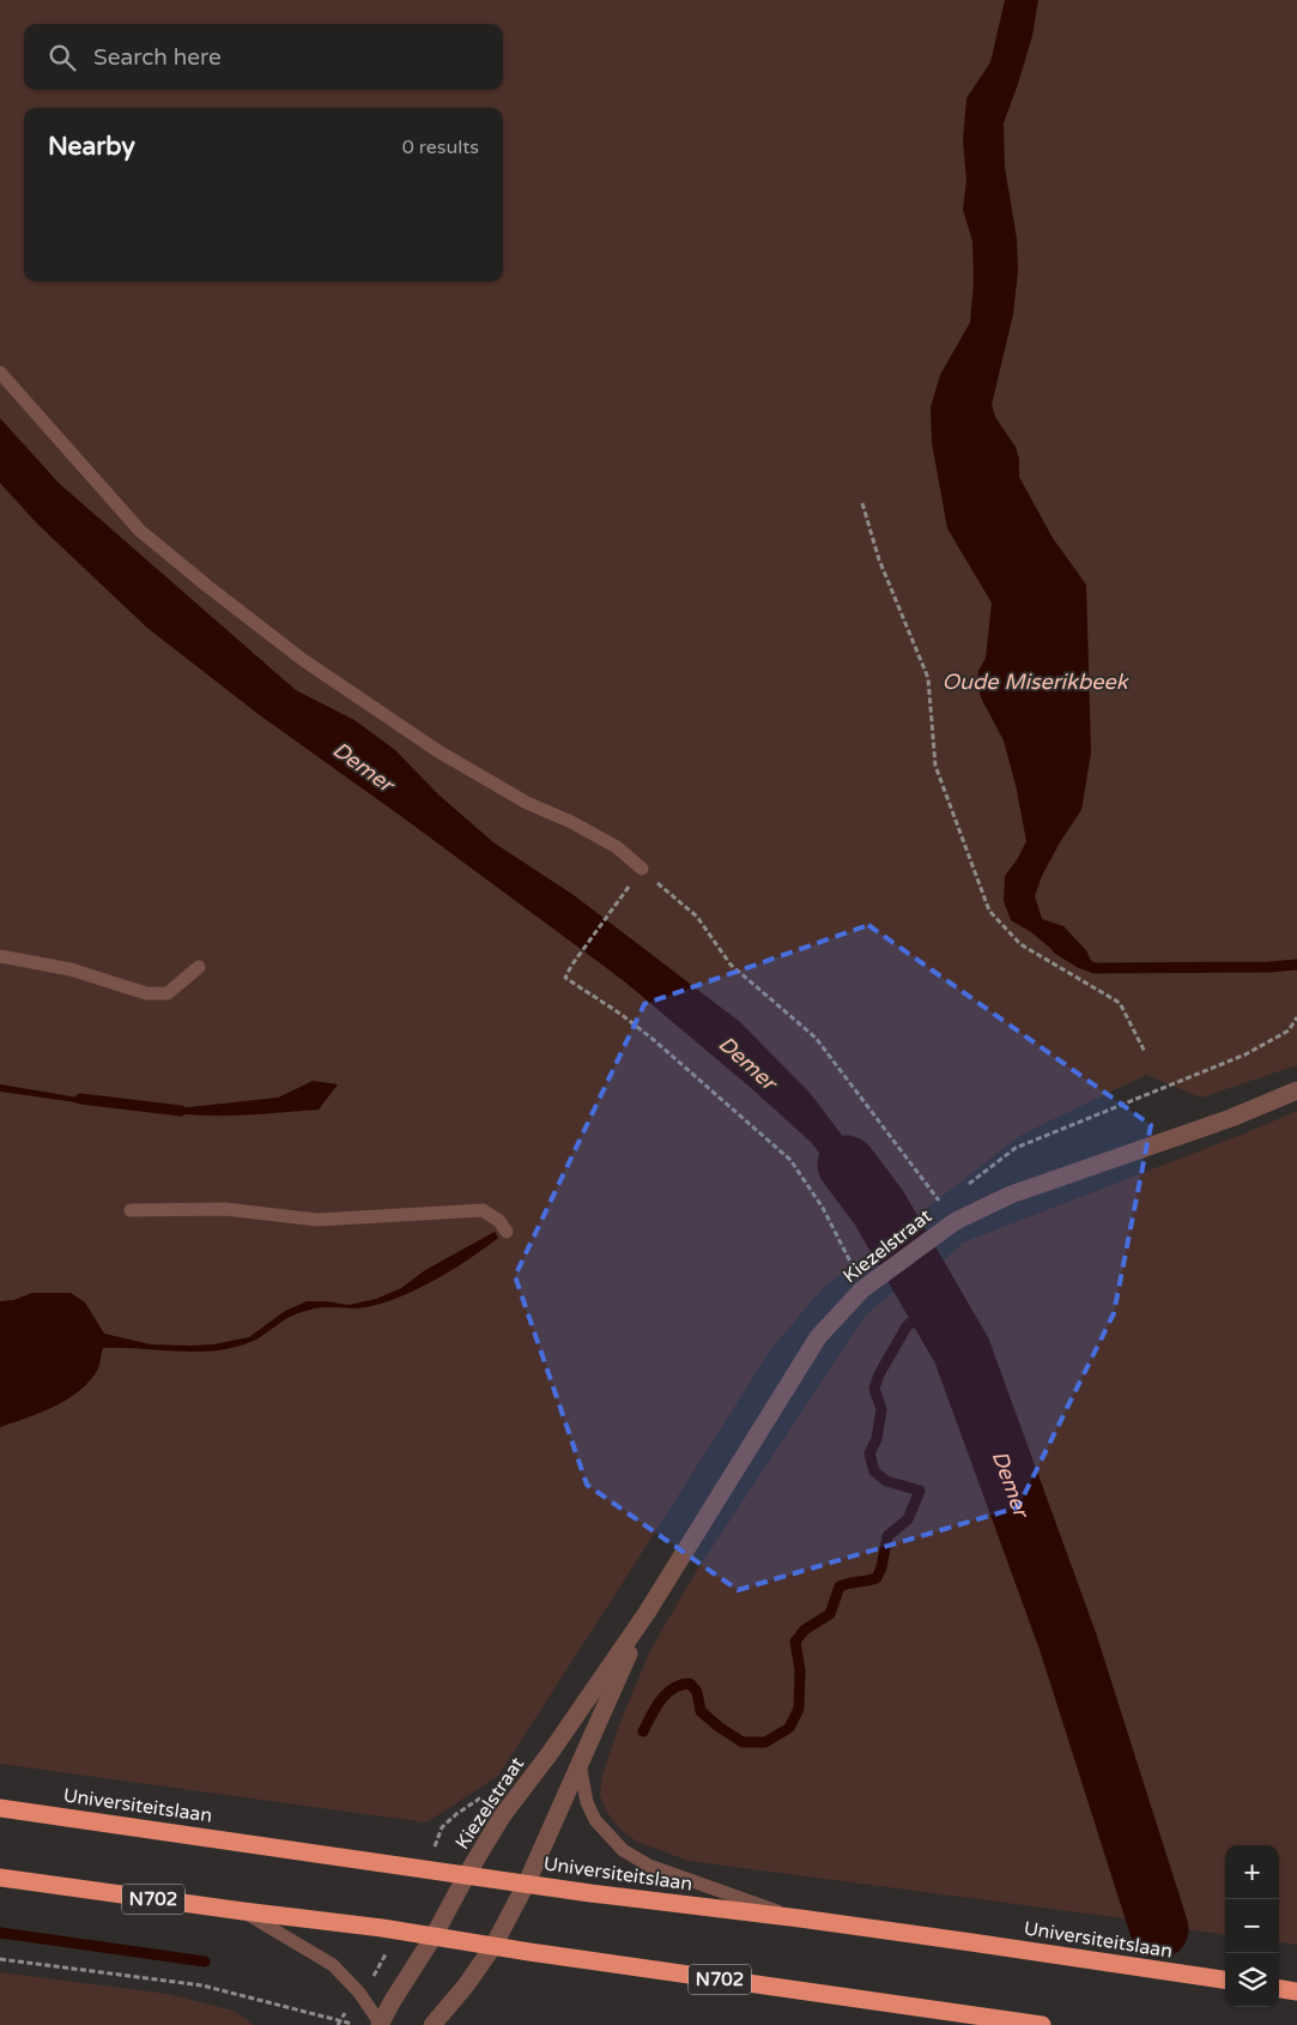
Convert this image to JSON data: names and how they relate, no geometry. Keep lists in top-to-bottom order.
{
  "streets": {
    "highway": ["Universiteitslaan", "N702"],
    "street": ["Kiezelstraat"]
  },
  "crossings": [
    ["Kiezelstraat", "Universiteitslaan"],
    ["Kiezelstraat", "N702"]
  ],
  "water": ["Oude Miserikbeek", "Demer"],
  "page": {
    "search": "Search here",
    "heading": ["Nearby", "0 results"],
    "map_buttons": ["+", "−"]
  }
}
